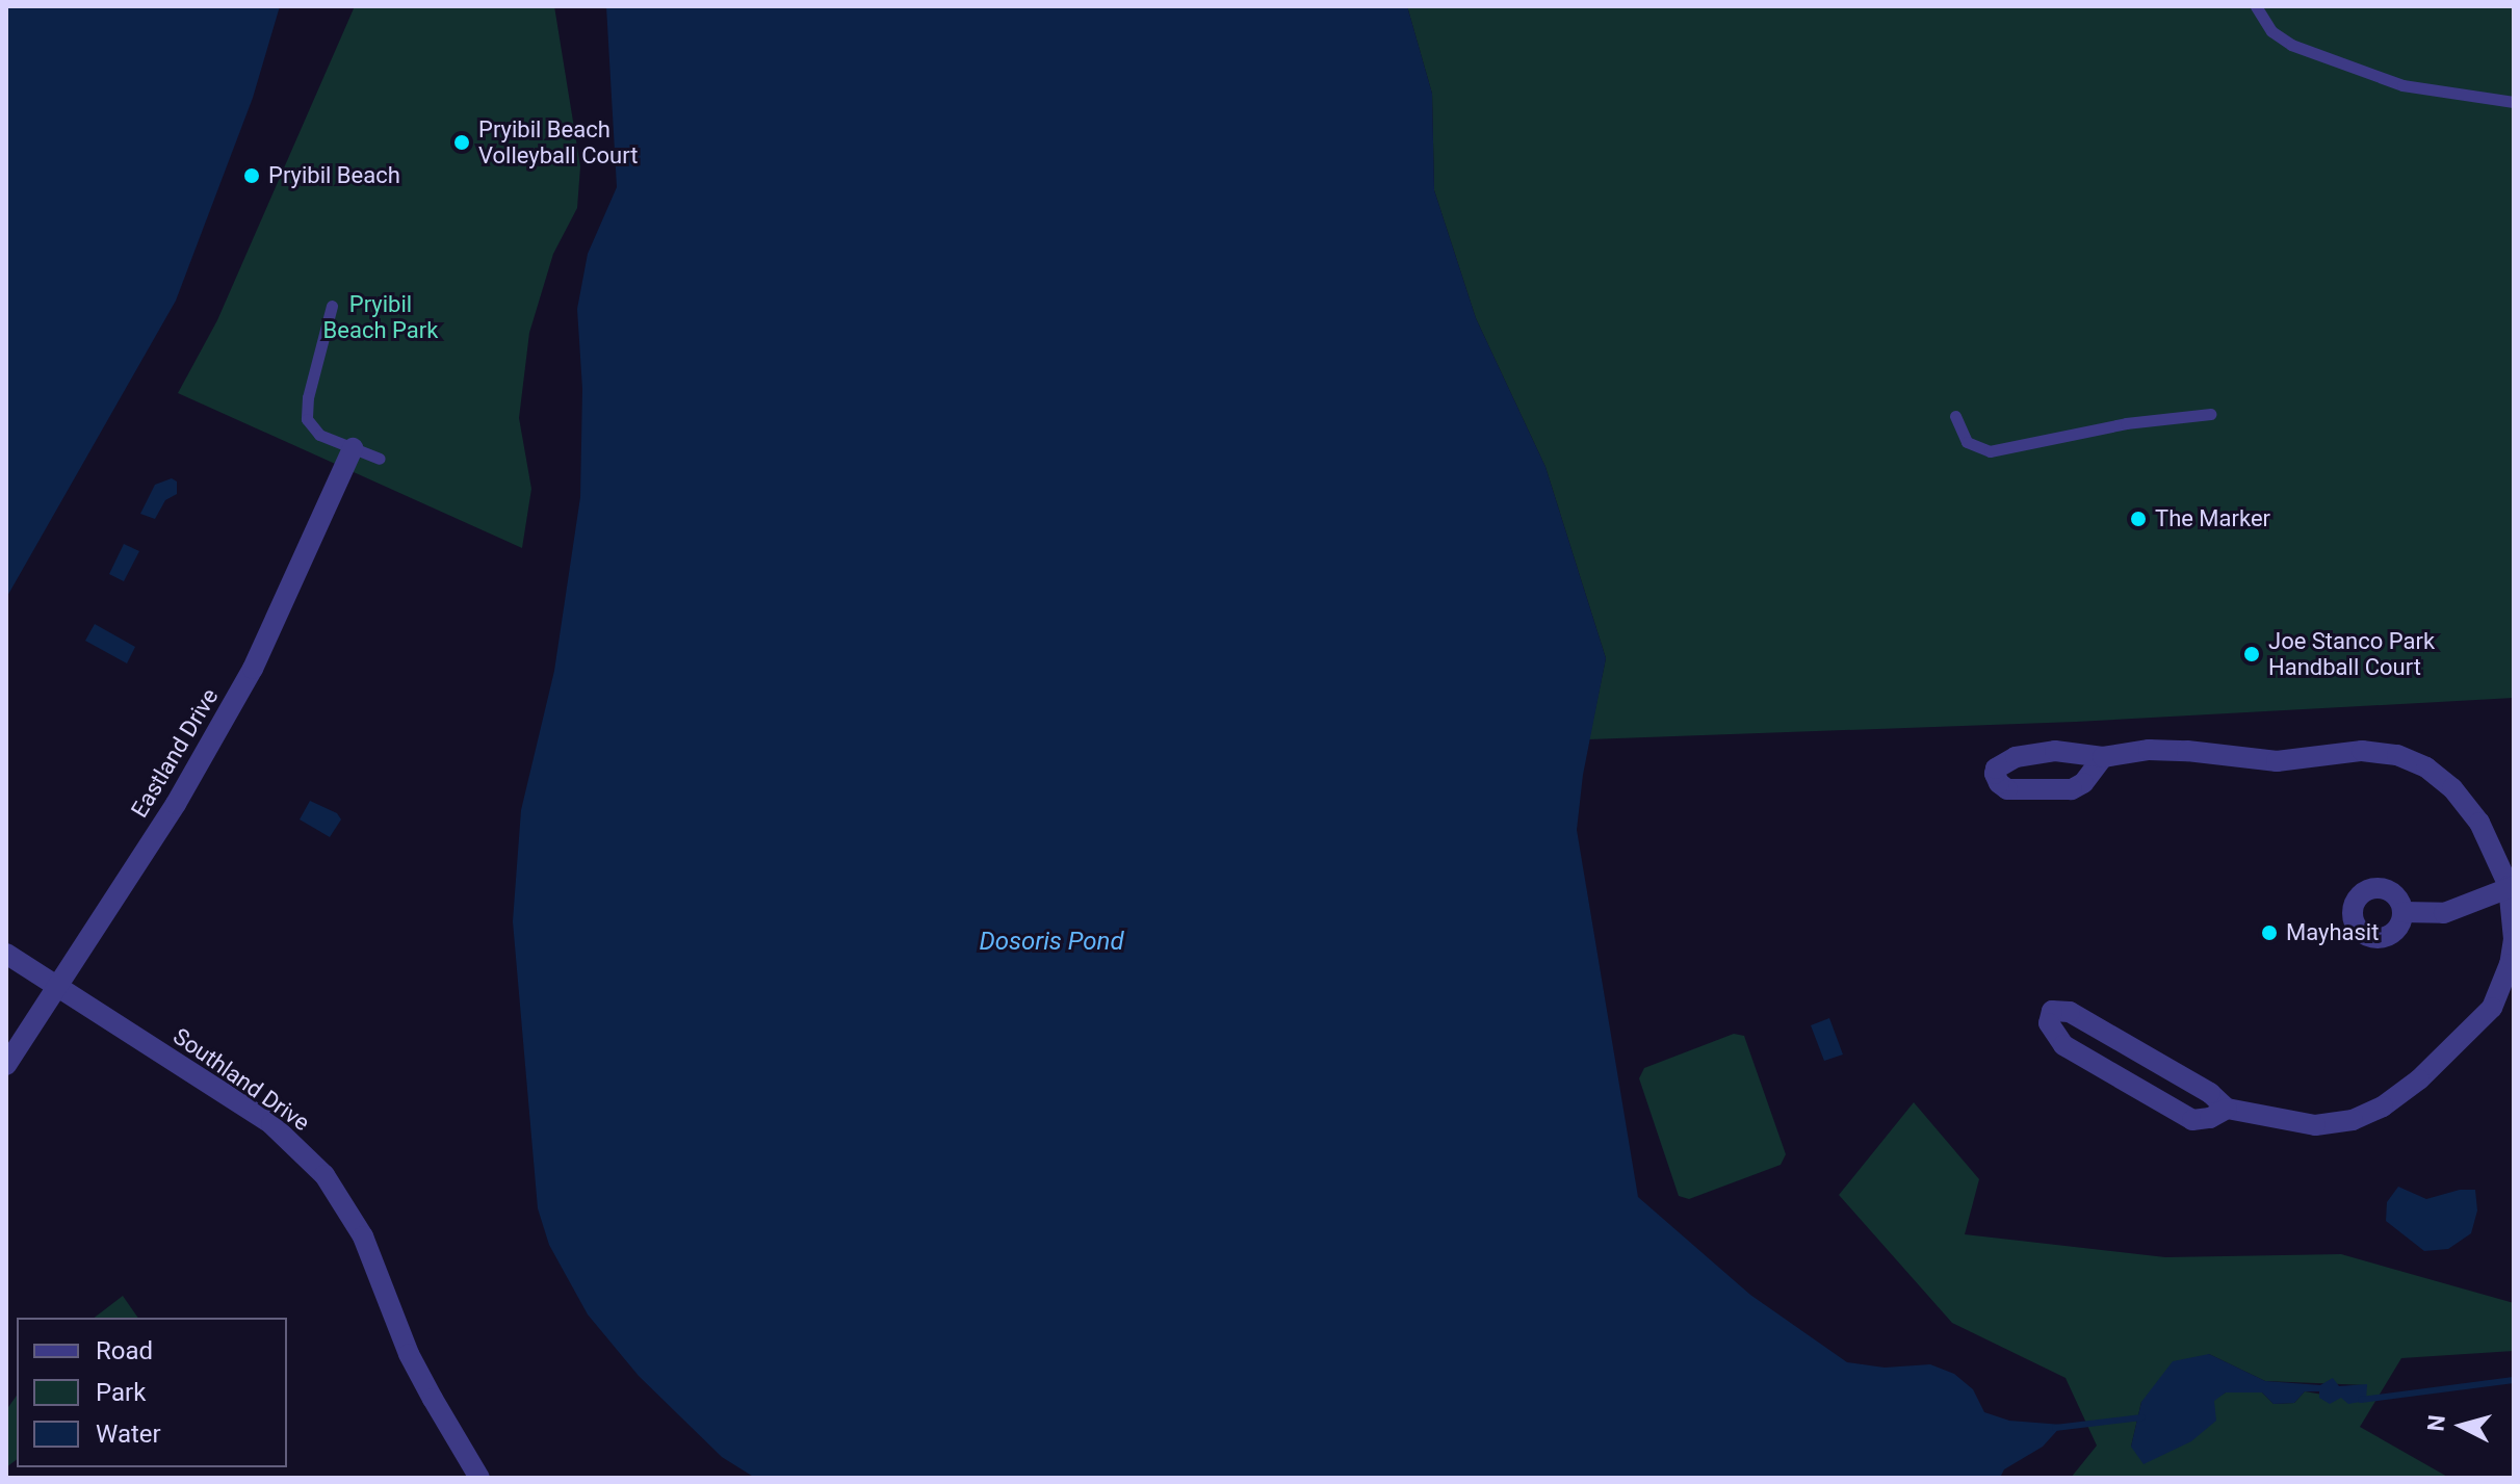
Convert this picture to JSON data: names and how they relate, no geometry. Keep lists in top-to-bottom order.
{
  "streets": {
    "street": ["Eastland Drive", "Southland Drive"]
  },
  "crossings": [
    ["Eastland Drive", "Southland Drive"]
  ],
  "water": ["Dosoris Pond"],
  "parks": ["Pryibil Beach Park"],
  "places": [
    "Pryibil Beach Volleyball Court",
    "Pryibil Beach",
    "The Marker",
    "Joe Stanco Park Handball Court",
    "Mayhasit"
  ],
  "legend": ["Road", "Park", "Water"],
  "north": "left"
}
